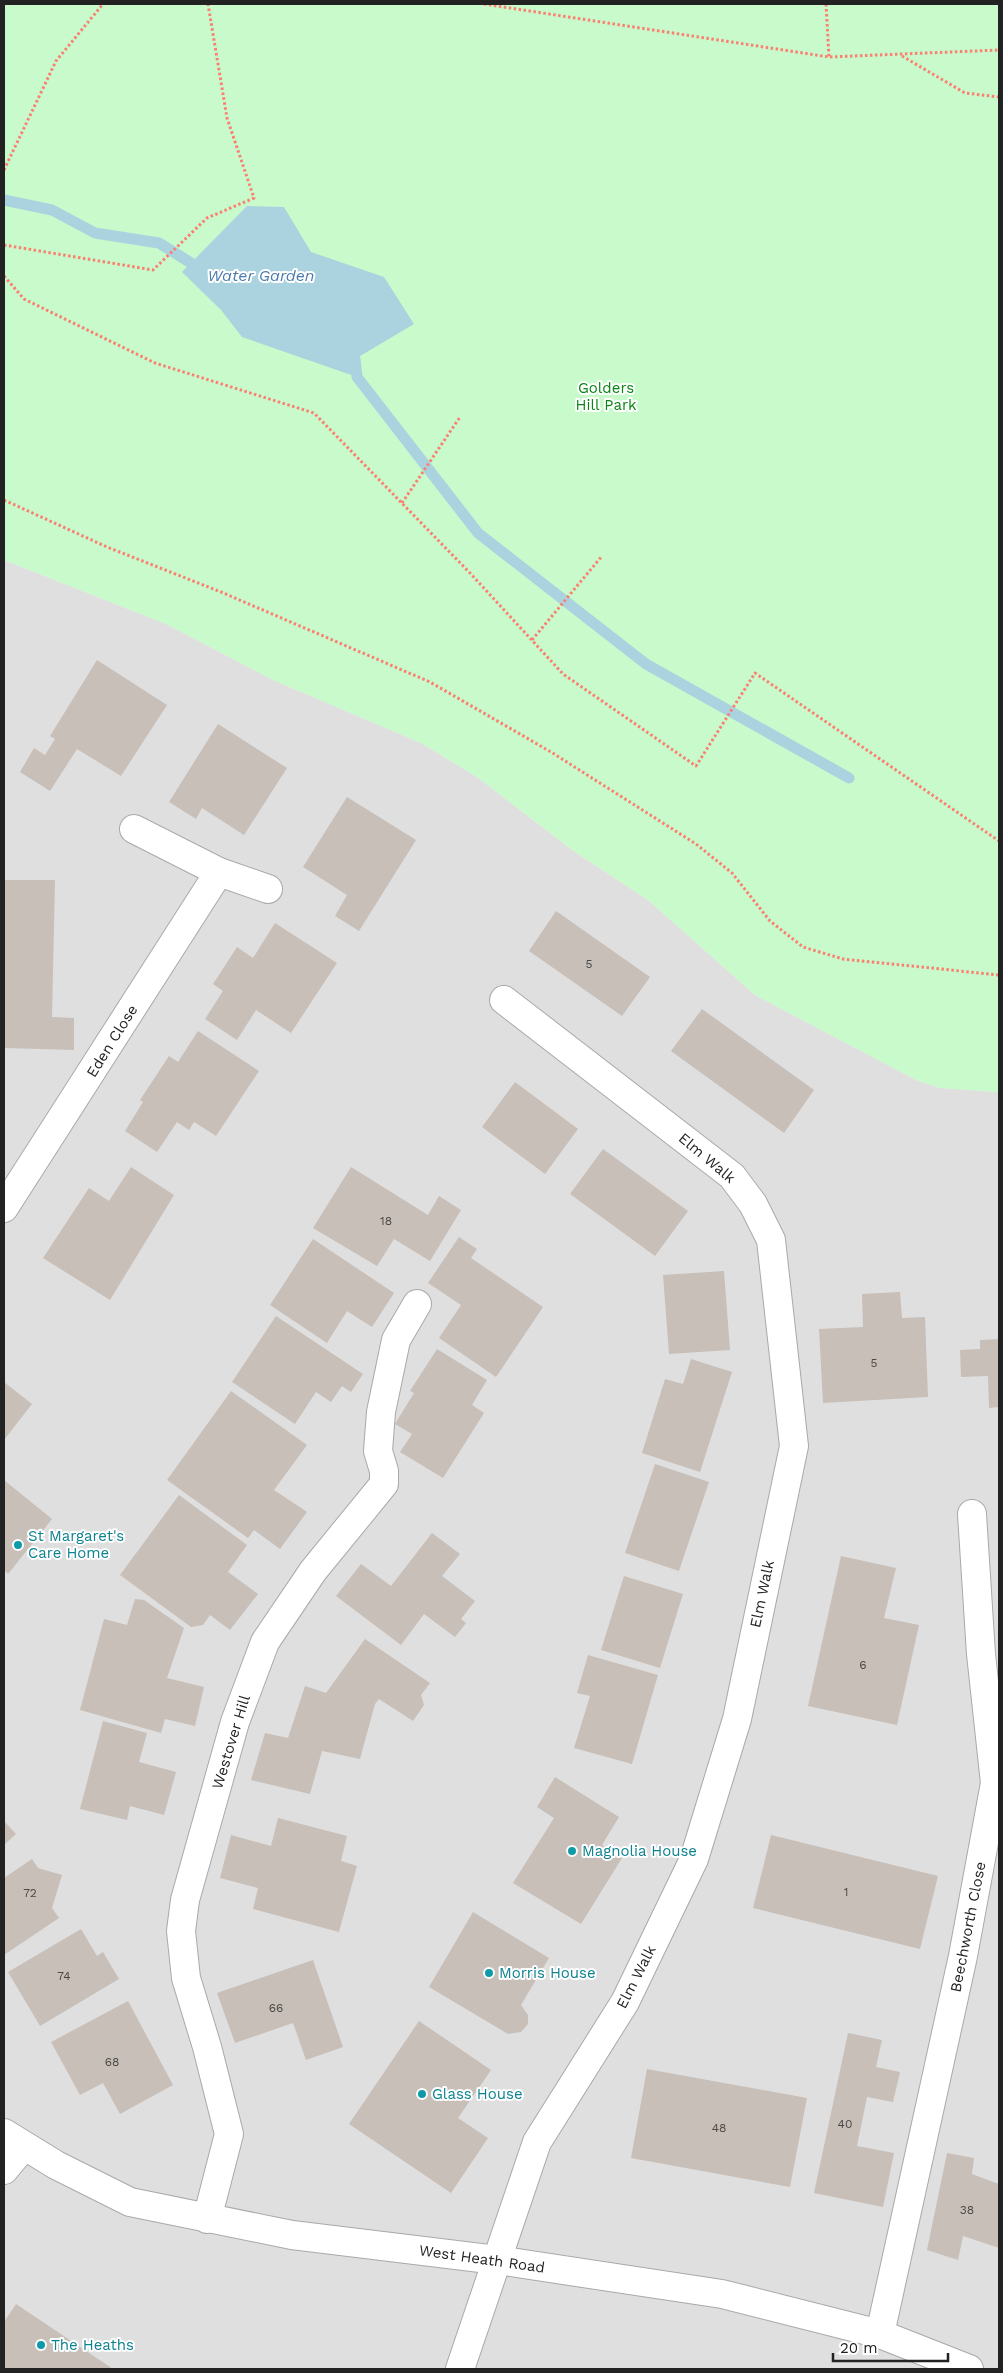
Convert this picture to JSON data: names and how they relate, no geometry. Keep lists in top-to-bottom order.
{
  "streets": {
    "street": [
      "Eden Close",
      "Elm Walk",
      "Westover Hill",
      "Beechworth Close",
      "West Heath Road"
    ]
  },
  "crossings": [
    ["Elm Walk", "West Heath Road"],
    ["Westover Hill", "West Heath Road"],
    ["Beechworth Close", "West Heath Road"]
  ],
  "water": ["Water Garden"],
  "parks": ["Golders Hill Park"],
  "places": [
    "St Margaret's Care Home",
    "Magnolia House",
    "Morris House",
    "Glass House",
    "The Heaths"
  ],
  "house_numbers": [
    "5",
    "18",
    "5",
    "6",
    "1",
    "72",
    "74",
    "66",
    "68",
    "40",
    "48",
    "38"
  ],
  "scale_bar": "20 m"
}
